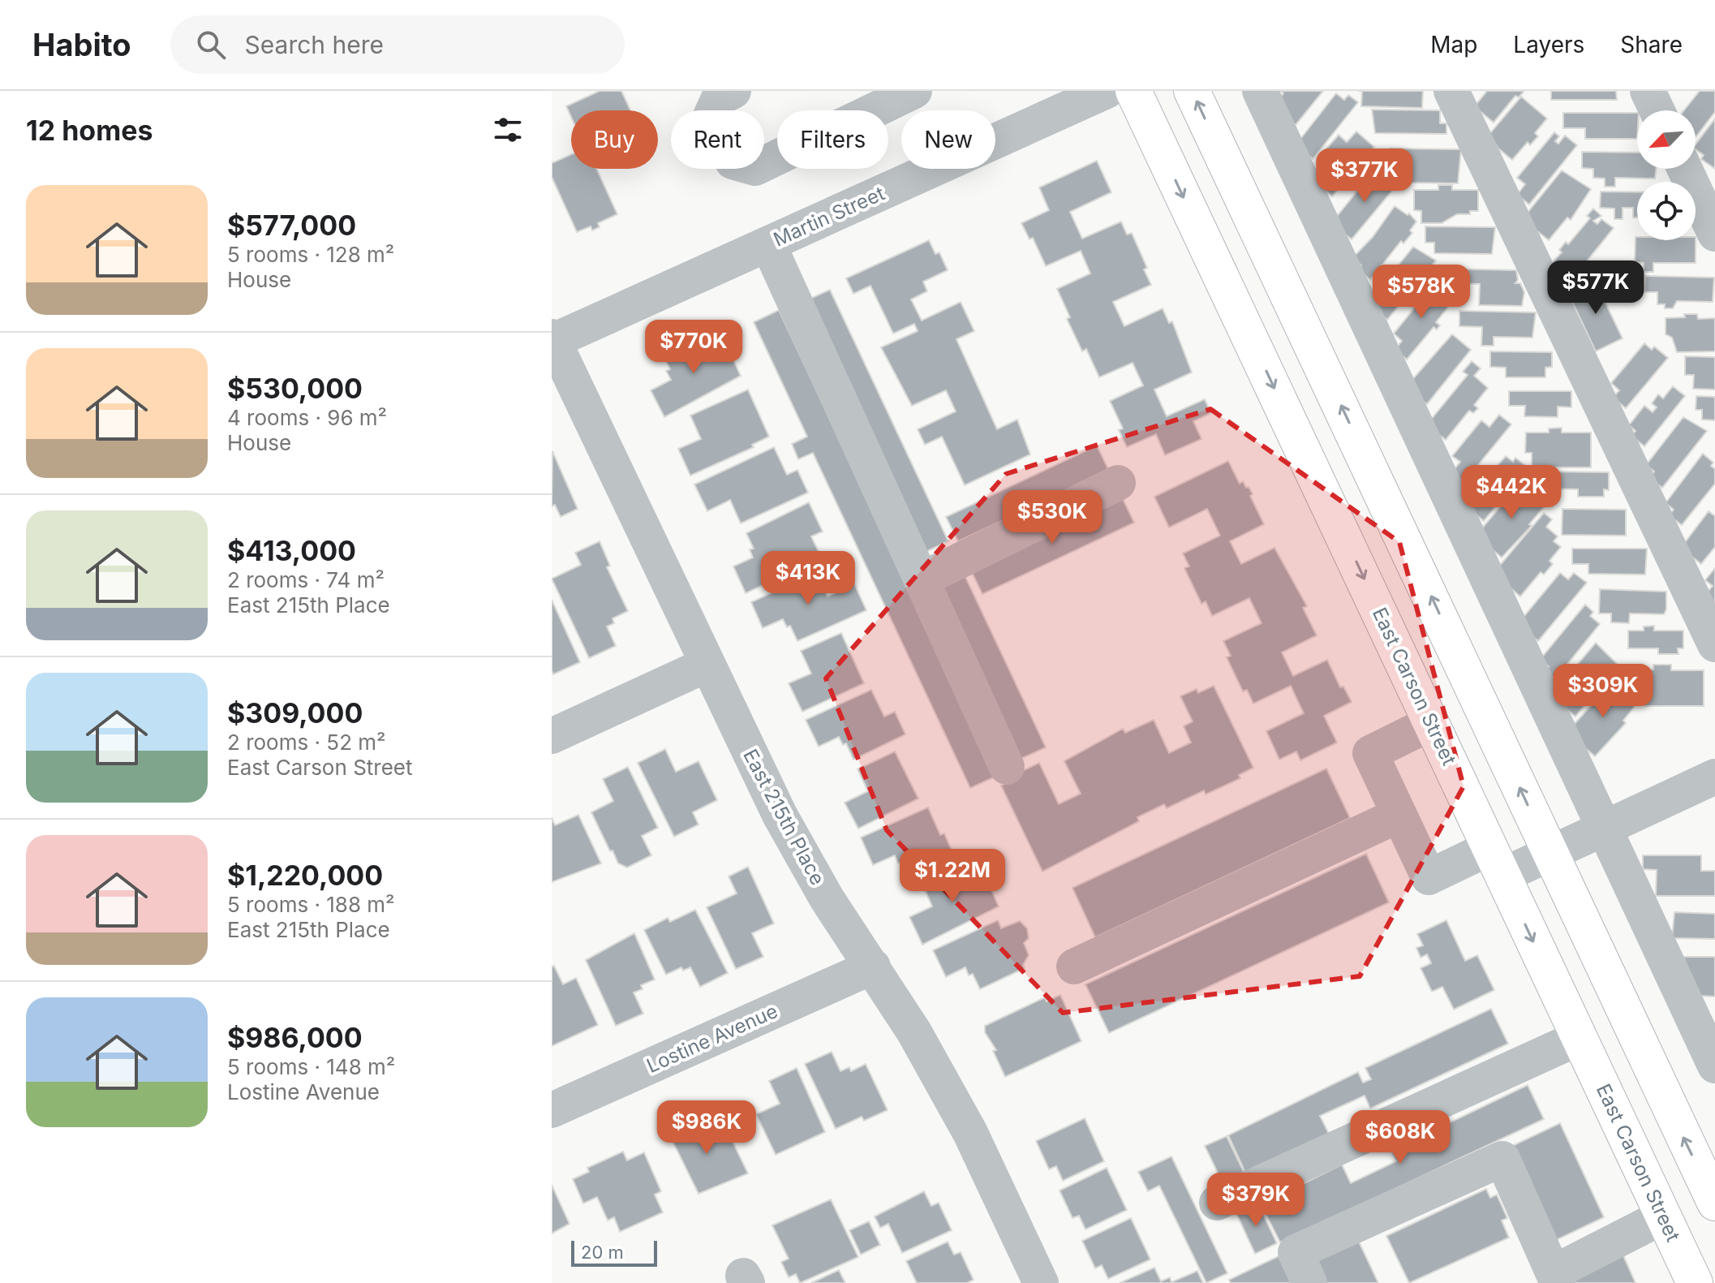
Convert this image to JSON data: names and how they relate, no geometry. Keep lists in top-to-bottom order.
{
  "streets": {
    "main road": ["East Carson Street"],
    "street": ["Martin Street", "East 215th Place", "Lostine Avenue"]
  },
  "crossings": [
    ["Martin Street", "East 215th Place"],
    ["East 215th Place", "Lostine Avenue"]
  ],
  "scale_bar": "20 m",
  "north": "bottom left",
  "page": {
    "header": "Habito",
    "search": "Search here",
    "nav": ["Map", "Layers", "Share"],
    "heading": "12 homes",
    "chip": [
      "Buy",
      "Rent",
      "Filters",
      "New"
    ],
    "price": [
      "$377K",
      "$577K",
      "$578K",
      "$770K",
      "$442K",
      "$530K",
      "$413K",
      "$309K",
      "$1.22M",
      "$986K",
      "$608K",
      "$379K"
    ],
    "list": [
      {
        "name": "$577,000",
        "note": "5 rooms · 128 m² · House"
      },
      {
        "name": "$530,000",
        "note": "4 rooms · 96 m² · House"
      },
      {
        "name": "$413,000",
        "note": "2 rooms · 74 m² · East 215th Place"
      },
      {
        "name": "$309,000",
        "note": "2 rooms · 52 m² · East Carson Street"
      },
      {
        "name": "$1,220,000",
        "note": "5 rooms · 188 m² · East 215th Place"
      },
      {
        "name": "$986,000",
        "note": "5 rooms · 148 m² · Lostine Avenue"
      }
    ],
    "scale": "20 m"
  }
}
